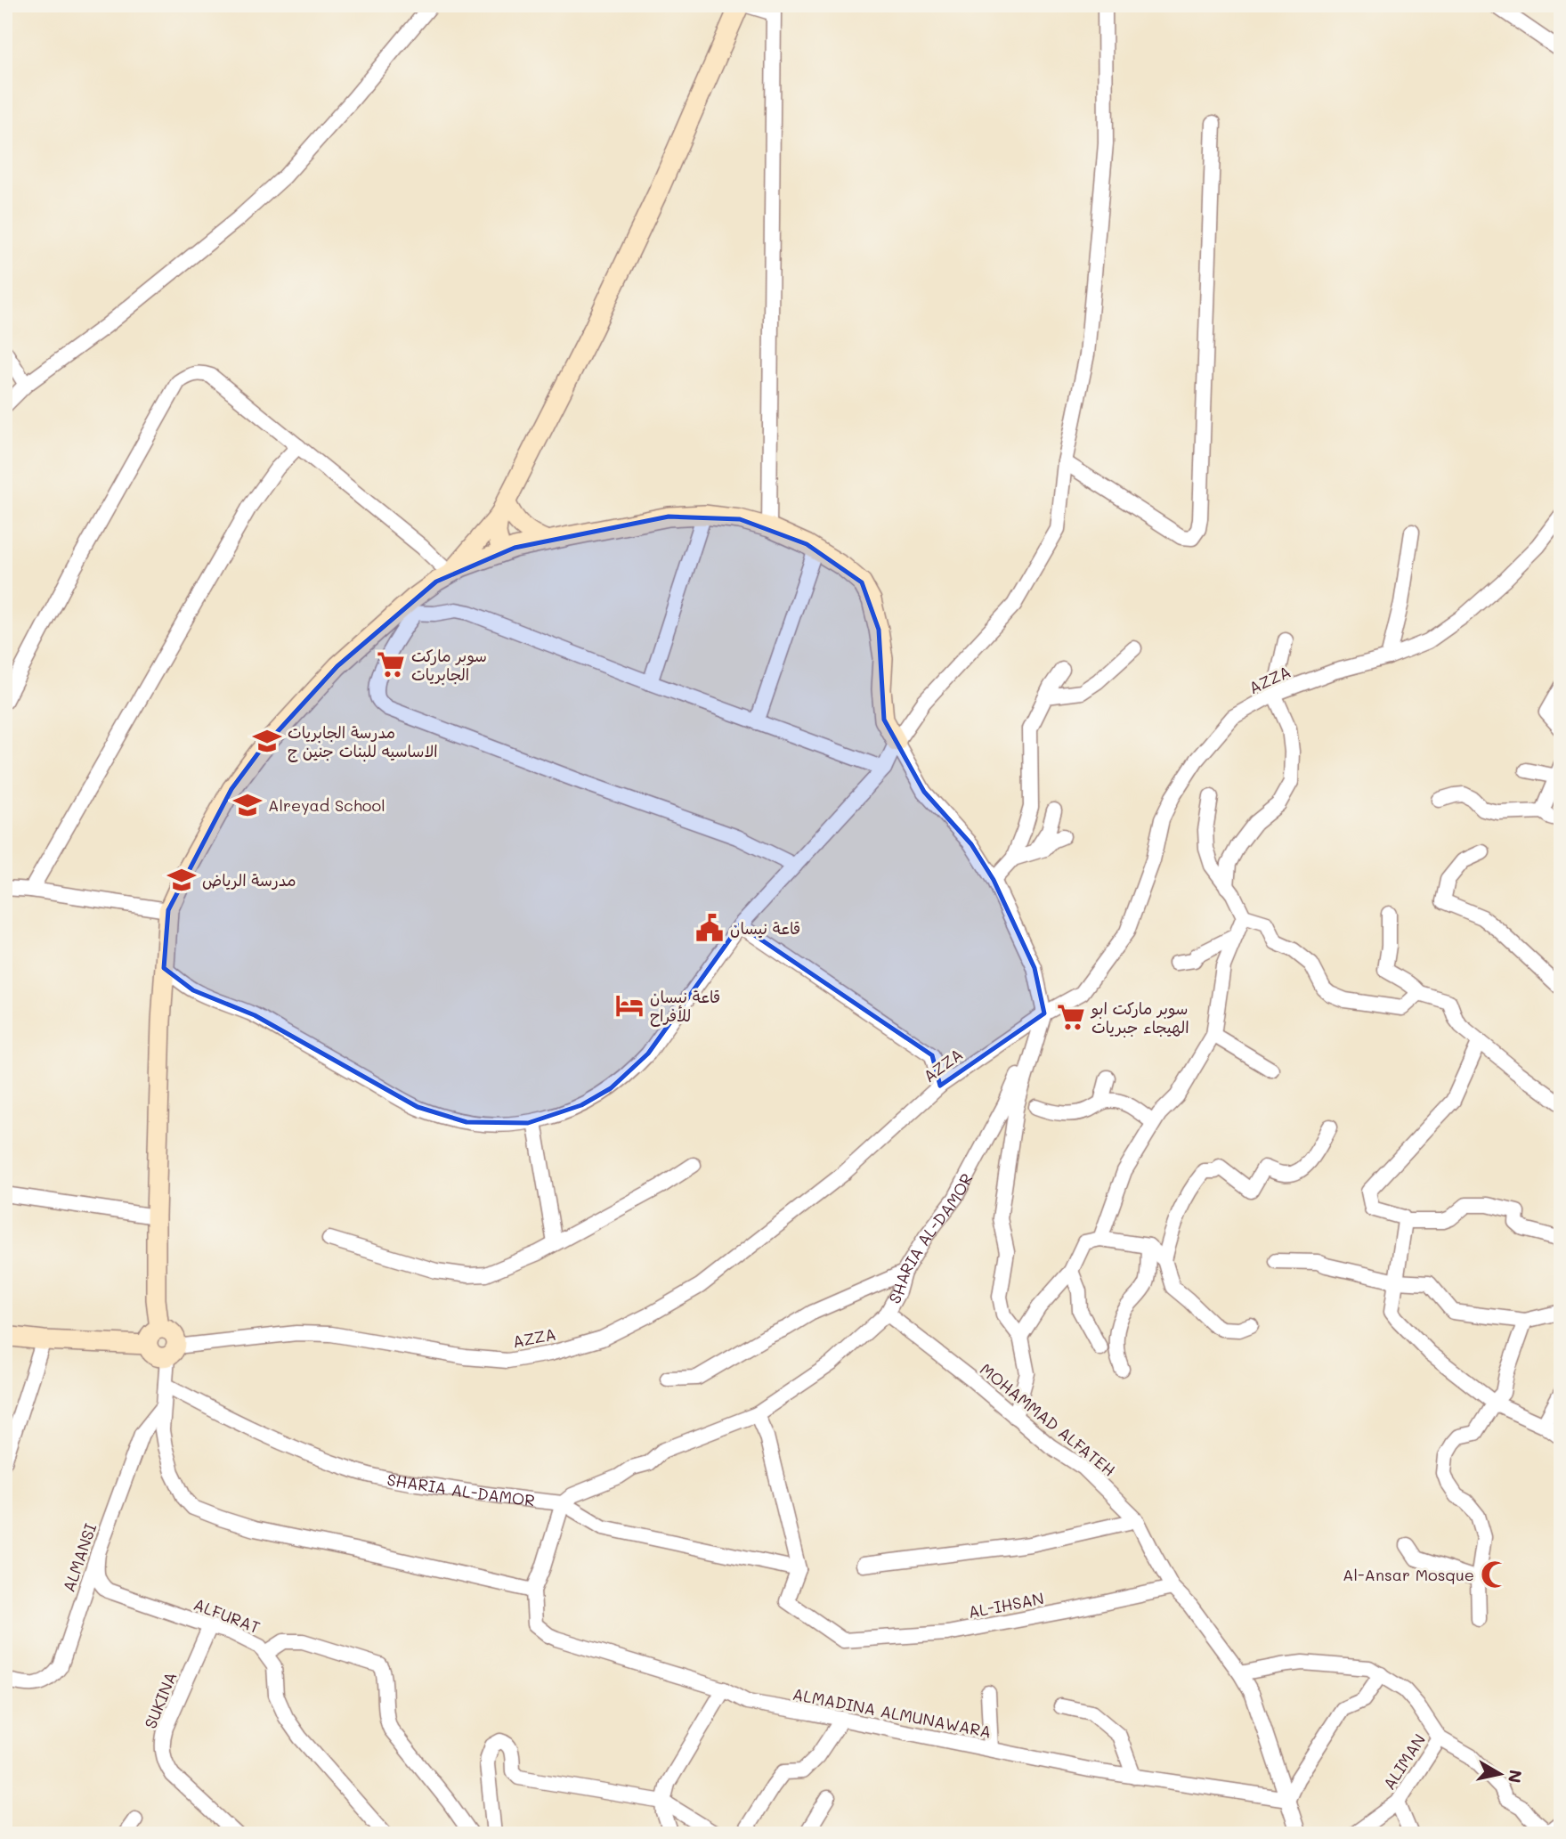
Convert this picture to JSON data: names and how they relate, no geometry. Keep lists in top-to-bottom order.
{
  "streets": {
    "street": [
      "AZZA",
      "SHARIA AL-DAMOR",
      "MOHAMMAD ALFATEH",
      "ALMANSI",
      "AL-IHSAN",
      "ALFURAT",
      "SUKINA",
      "ALMADINA ALMUNAWARA",
      "ALIMAN"
    ]
  },
  "crossings": [
    ["AZZA", "SHARIA AL-DAMOR"],
    ["SHARIA AL-DAMOR", "MOHAMMAD ALFATEH"],
    ["MOHAMMAD ALFATEH", "AL-IHSAN"],
    ["MOHAMMAD ALFATEH", "ALMADINA ALMUNAWARA"],
    ["ALMANSI", "ALFURAT"],
    ["ALFURAT", "SUKINA"]
  ],
  "places": {
    "supermarket": ["سوبر ماركت الجابريات", "سوبر ماركت ابو الهيجاء جبريات"],
    "school or university": ["مدرسة الجابريات الاساسيه للبنات جنين ج", "Alreyad School", "مدرسة الرياض"],
    "public building": ["قاعة نيسان"],
    "hotel": ["قاعة نيسان للأفراح"],
    "mosque": ["Al-Ansar Mosque"]
  },
  "north": "right"
}
